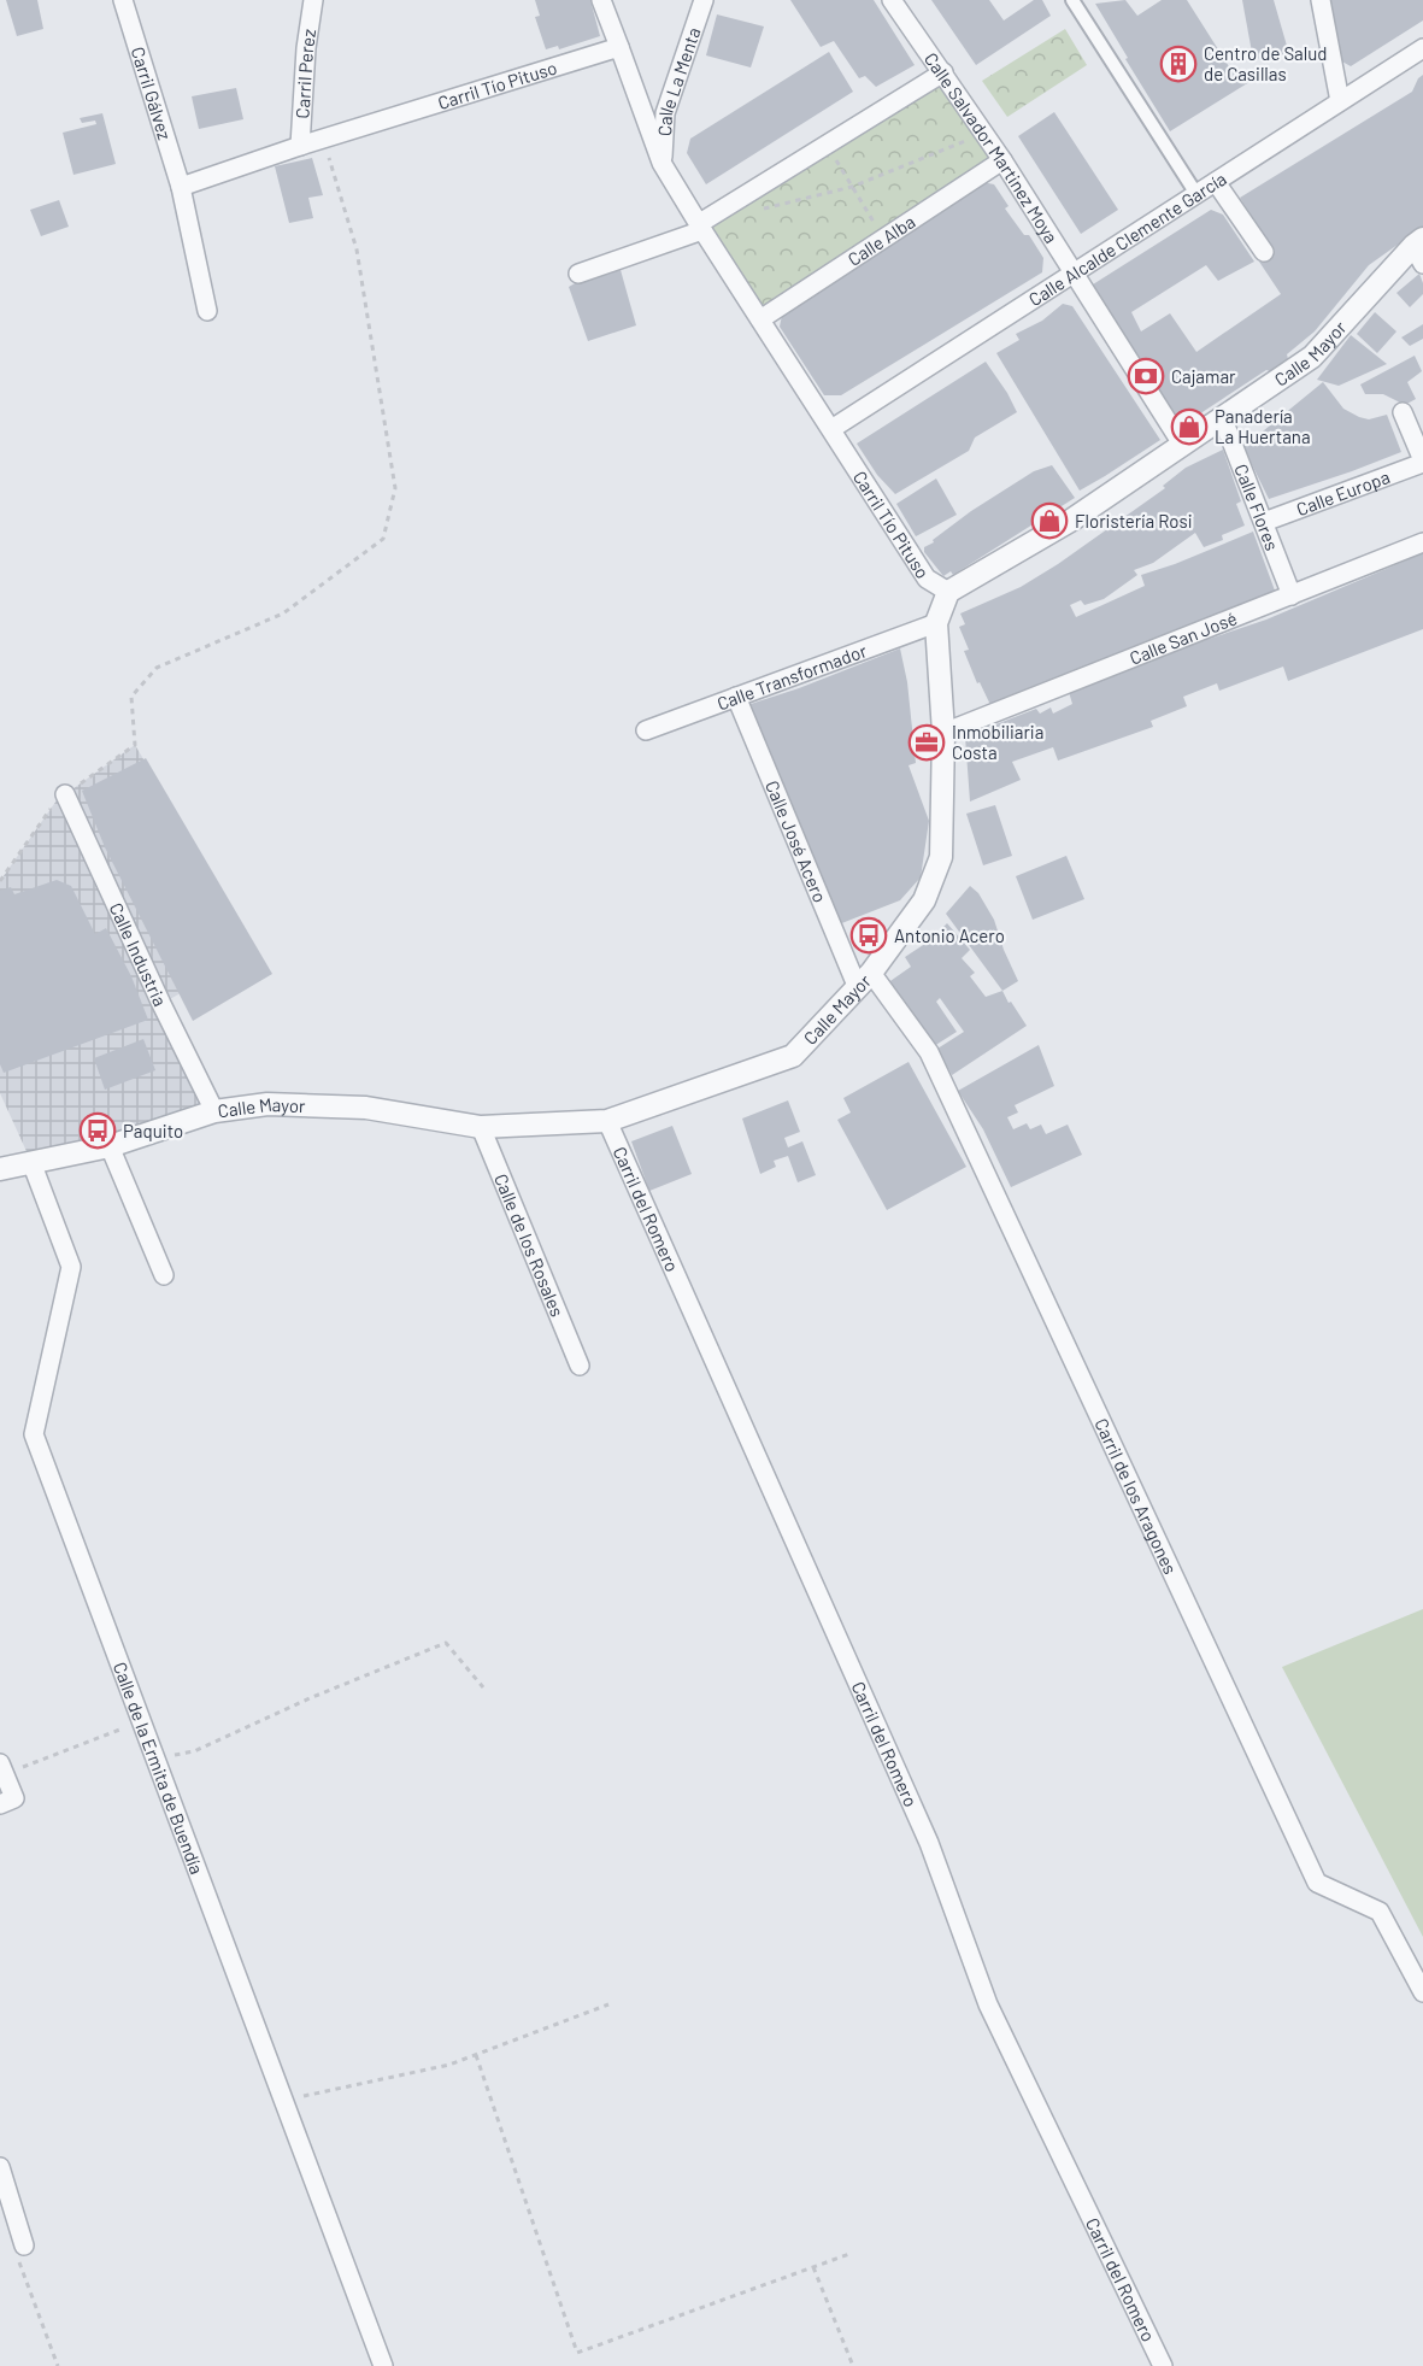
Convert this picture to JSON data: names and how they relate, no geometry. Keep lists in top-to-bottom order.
{
  "streets": {
    "street": [
      "Carril Perez",
      "Calle La Menta",
      "Carril Tío Pituso",
      "Carril Gálvez",
      "Calle Salvador Martinez Moya",
      "Calle Alcalde Clemente García",
      "Calle Alba",
      "Calle Mayor",
      "Calle Europa",
      "Calle Flores",
      "Calle San José",
      "Calle Transformador",
      "Calle José Acero",
      "Calle Industria",
      "Carril del Romero",
      "Calle de los Rosales",
      "Carril de los Aragones",
      "Calle de la Ermita de Buendía"
    ]
  },
  "crossings": [
    ["Carril Perez", "Carril Tío Pituso"],
    ["Calle La Menta", "Carril Tío Pituso"],
    ["Carril Tío Pituso", "Carril Gálvez"],
    ["Carril Tío Pituso", "Calle Alcalde Clemente García"],
    ["Carril Tío Pituso", "Calle Alba"],
    ["Carril Tío Pituso", "Calle Mayor"],
    ["Calle Salvador Martinez Moya", "Calle Alcalde Clemente García"],
    ["Calle Salvador Martinez Moya", "Calle Alba"],
    ["Calle Salvador Martinez Moya", "Calle Mayor"],
    ["Calle Mayor", "Calle Flores"],
    ["Calle Mayor", "Calle San José"],
    ["Calle Mayor", "Calle Transformador"],
    ["Calle Mayor", "Calle José Acero"],
    ["Calle Mayor", "Calle Industria"],
    ["Calle Mayor", "Carril del Romero"],
    ["Calle Mayor", "Calle de los Rosales"],
    ["Calle Mayor", "Carril de los Aragones"],
    ["Calle Mayor", "Calle de la Ermita de Buendía"],
    ["Calle Europa", "Calle Flores"],
    ["Calle Flores", "Calle San José"],
    ["Calle Transformador", "Calle José Acero"],
    ["Calle José Acero", "Carril de los Aragones"]
  ],
  "places": {
    "building": ["Centro de Salud de Casillas"],
    "bank": ["Cajamar"],
    "shop": ["Panadería La Huertana", "Floristería Rosi"],
    "office": ["Inmobiliaria Costa"],
    "bus stop": ["Antonio Acero", "Paquito"]
  }
}
